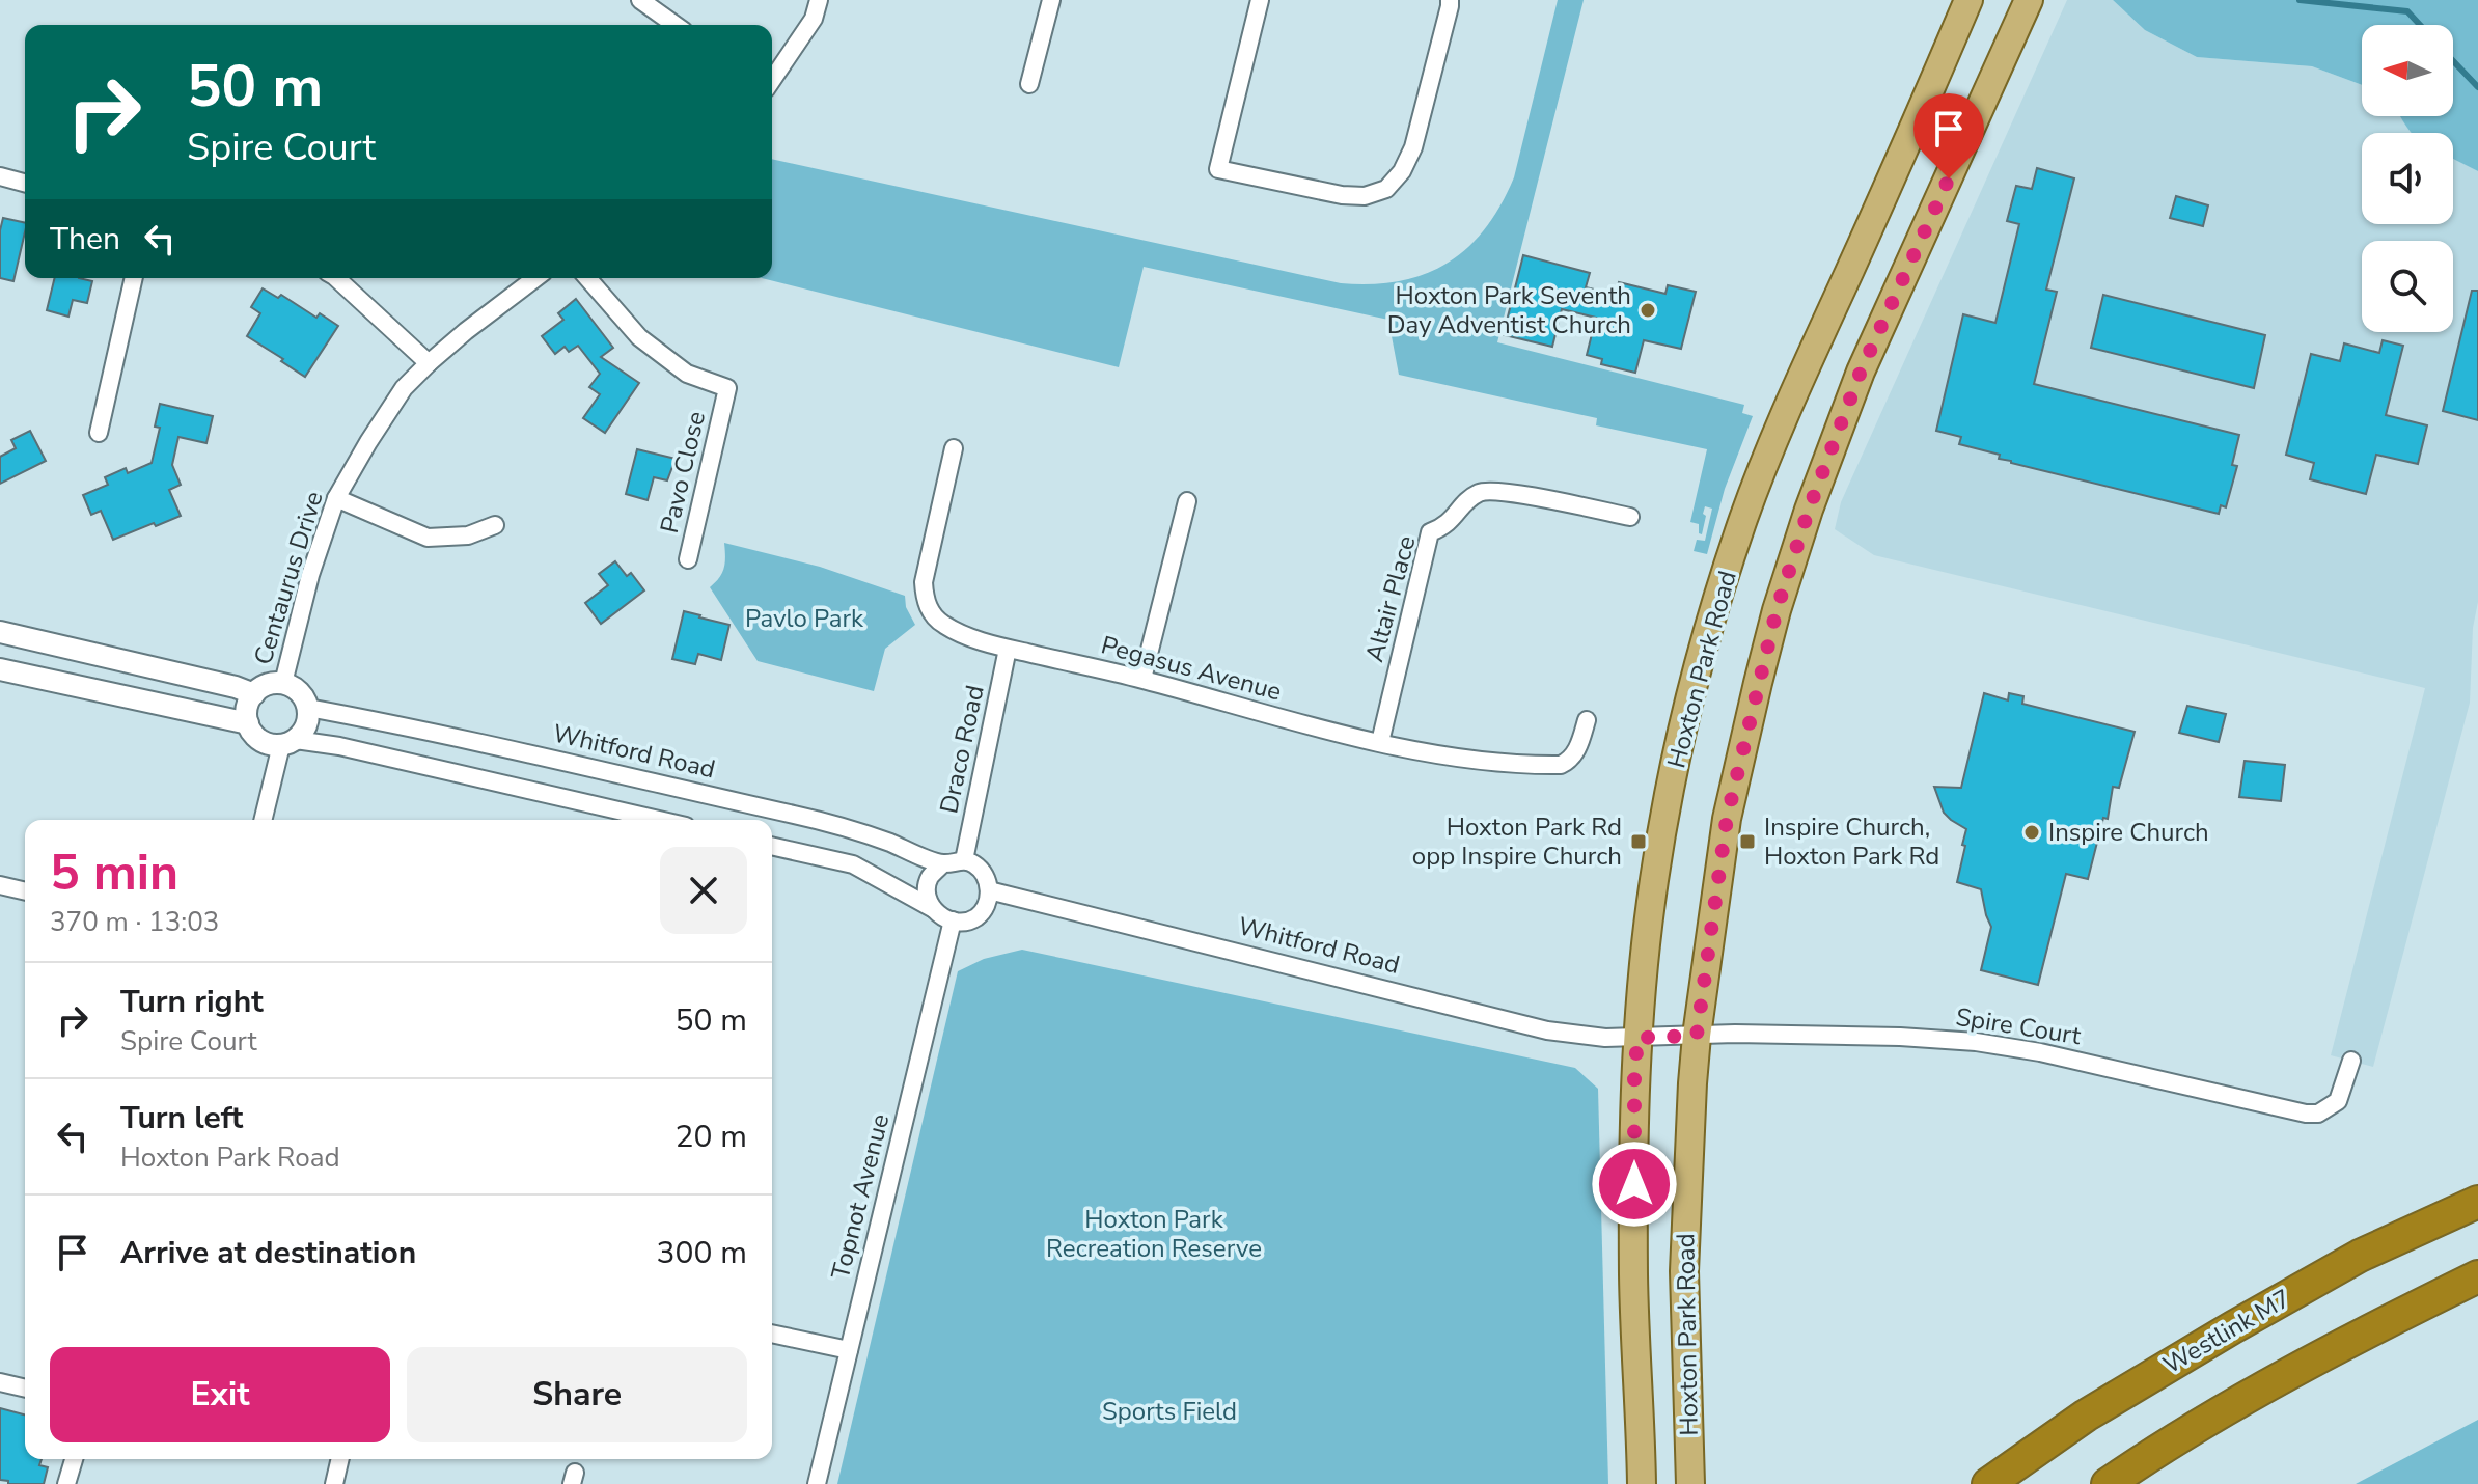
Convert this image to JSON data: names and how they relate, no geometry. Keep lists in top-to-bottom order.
{
  "streets": {
    "highway": ["Westlink M7"],
    "main road": ["Hoxton Park Road"],
    "street": [
      "Pavo Close",
      "Centaurus Drive",
      "Altair Place",
      "Pegasus Avenue",
      "Draco Road",
      "Whitford Road",
      "Spire Court",
      "Topnot Avenue"
    ]
  },
  "crossings": [
    ["Centaurus Drive", "Whitford Road"],
    ["Altair Place", "Pegasus Avenue"],
    ["Pegasus Avenue", "Draco Road"],
    ["Hoxton Park Road", "Whitford Road"],
    ["Hoxton Park Road", "Spire Court"],
    ["Draco Road", "Whitford Road"],
    ["Draco Road", "Topnot Avenue"],
    ["Whitford Road", "Spire Court"],
    ["Whitford Road", "Topnot Avenue"]
  ],
  "parks": ["Pavlo Park", "Hoxton Park Recreation Reserve", "Sports Field"],
  "places": {
    "other": ["Hoxton Park Seventh Day Adventist Church", "Inspire Church"],
    "transit": ["Hoxton Park Rd opp Inspire Church", "Inspire Church, Hoxton Park Rd"]
  },
  "north": "left",
  "page": {
    "turn": ["50 m", "Spire Court"],
    "then": "Then",
    "heading": ["5 min", "370 m · 13:03"],
    "list": [
      {
        "name": "Turn right",
        "note": "Spire Court",
        "value": "50 m"
      },
      {
        "name": "Turn left",
        "note": "Hoxton Park Road",
        "value": "20 m"
      },
      {
        "name": "Arrive at destination",
        "value": "300 m"
      }
    ],
    "buttons": ["Exit", "Share"]
  }
}
